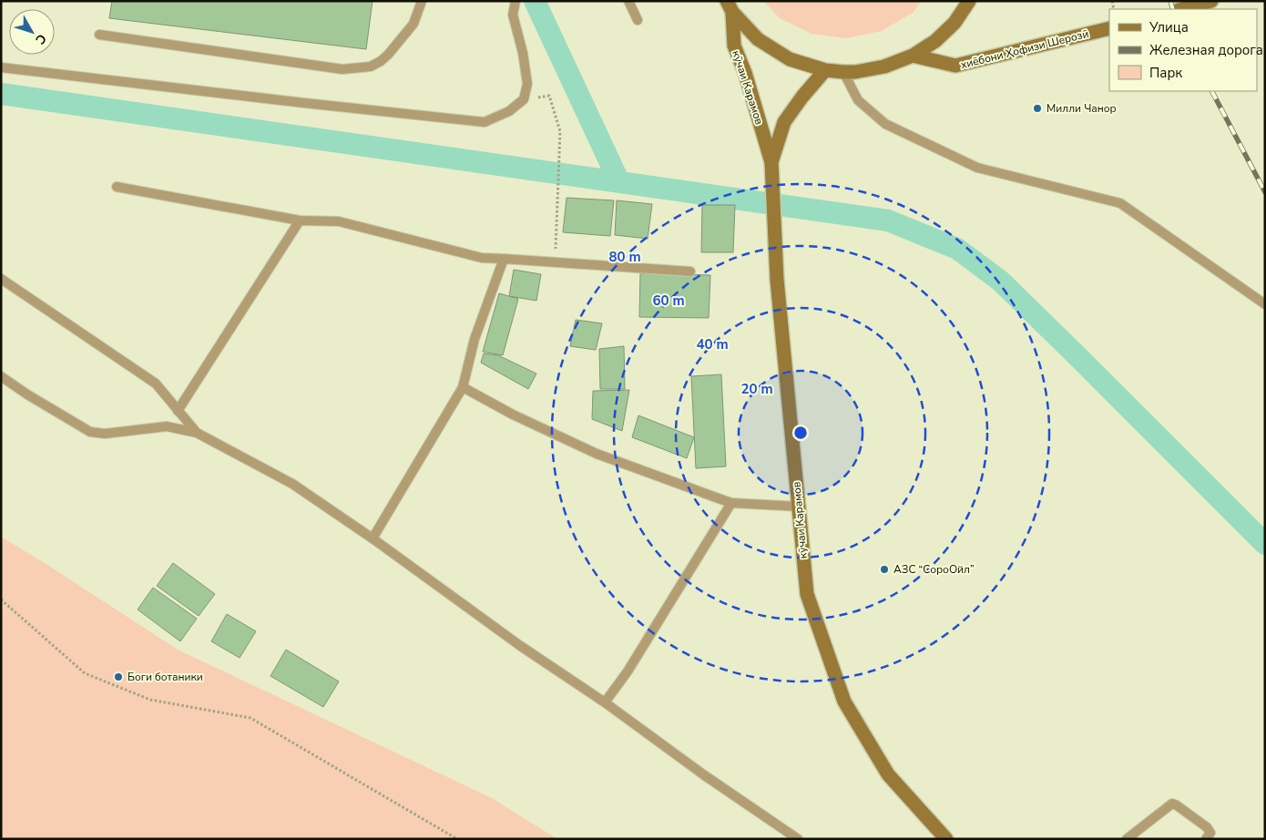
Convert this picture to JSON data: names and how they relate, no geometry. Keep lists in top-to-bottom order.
{
  "streets": {
    "main road": ["хиёбони Ҳофизи Шерозӣ", "кӯчаи Карамов"]
  },
  "places": ["Милли Чанор", "АЗС “СороОйл”", "Боги ботаники"],
  "legend": ["Улица", "Железная дорога", "Парк"],
  "north": "bottom right",
  "rings": [
    "80 m",
    "60 m",
    "40 m",
    "20 m"
  ]
}
